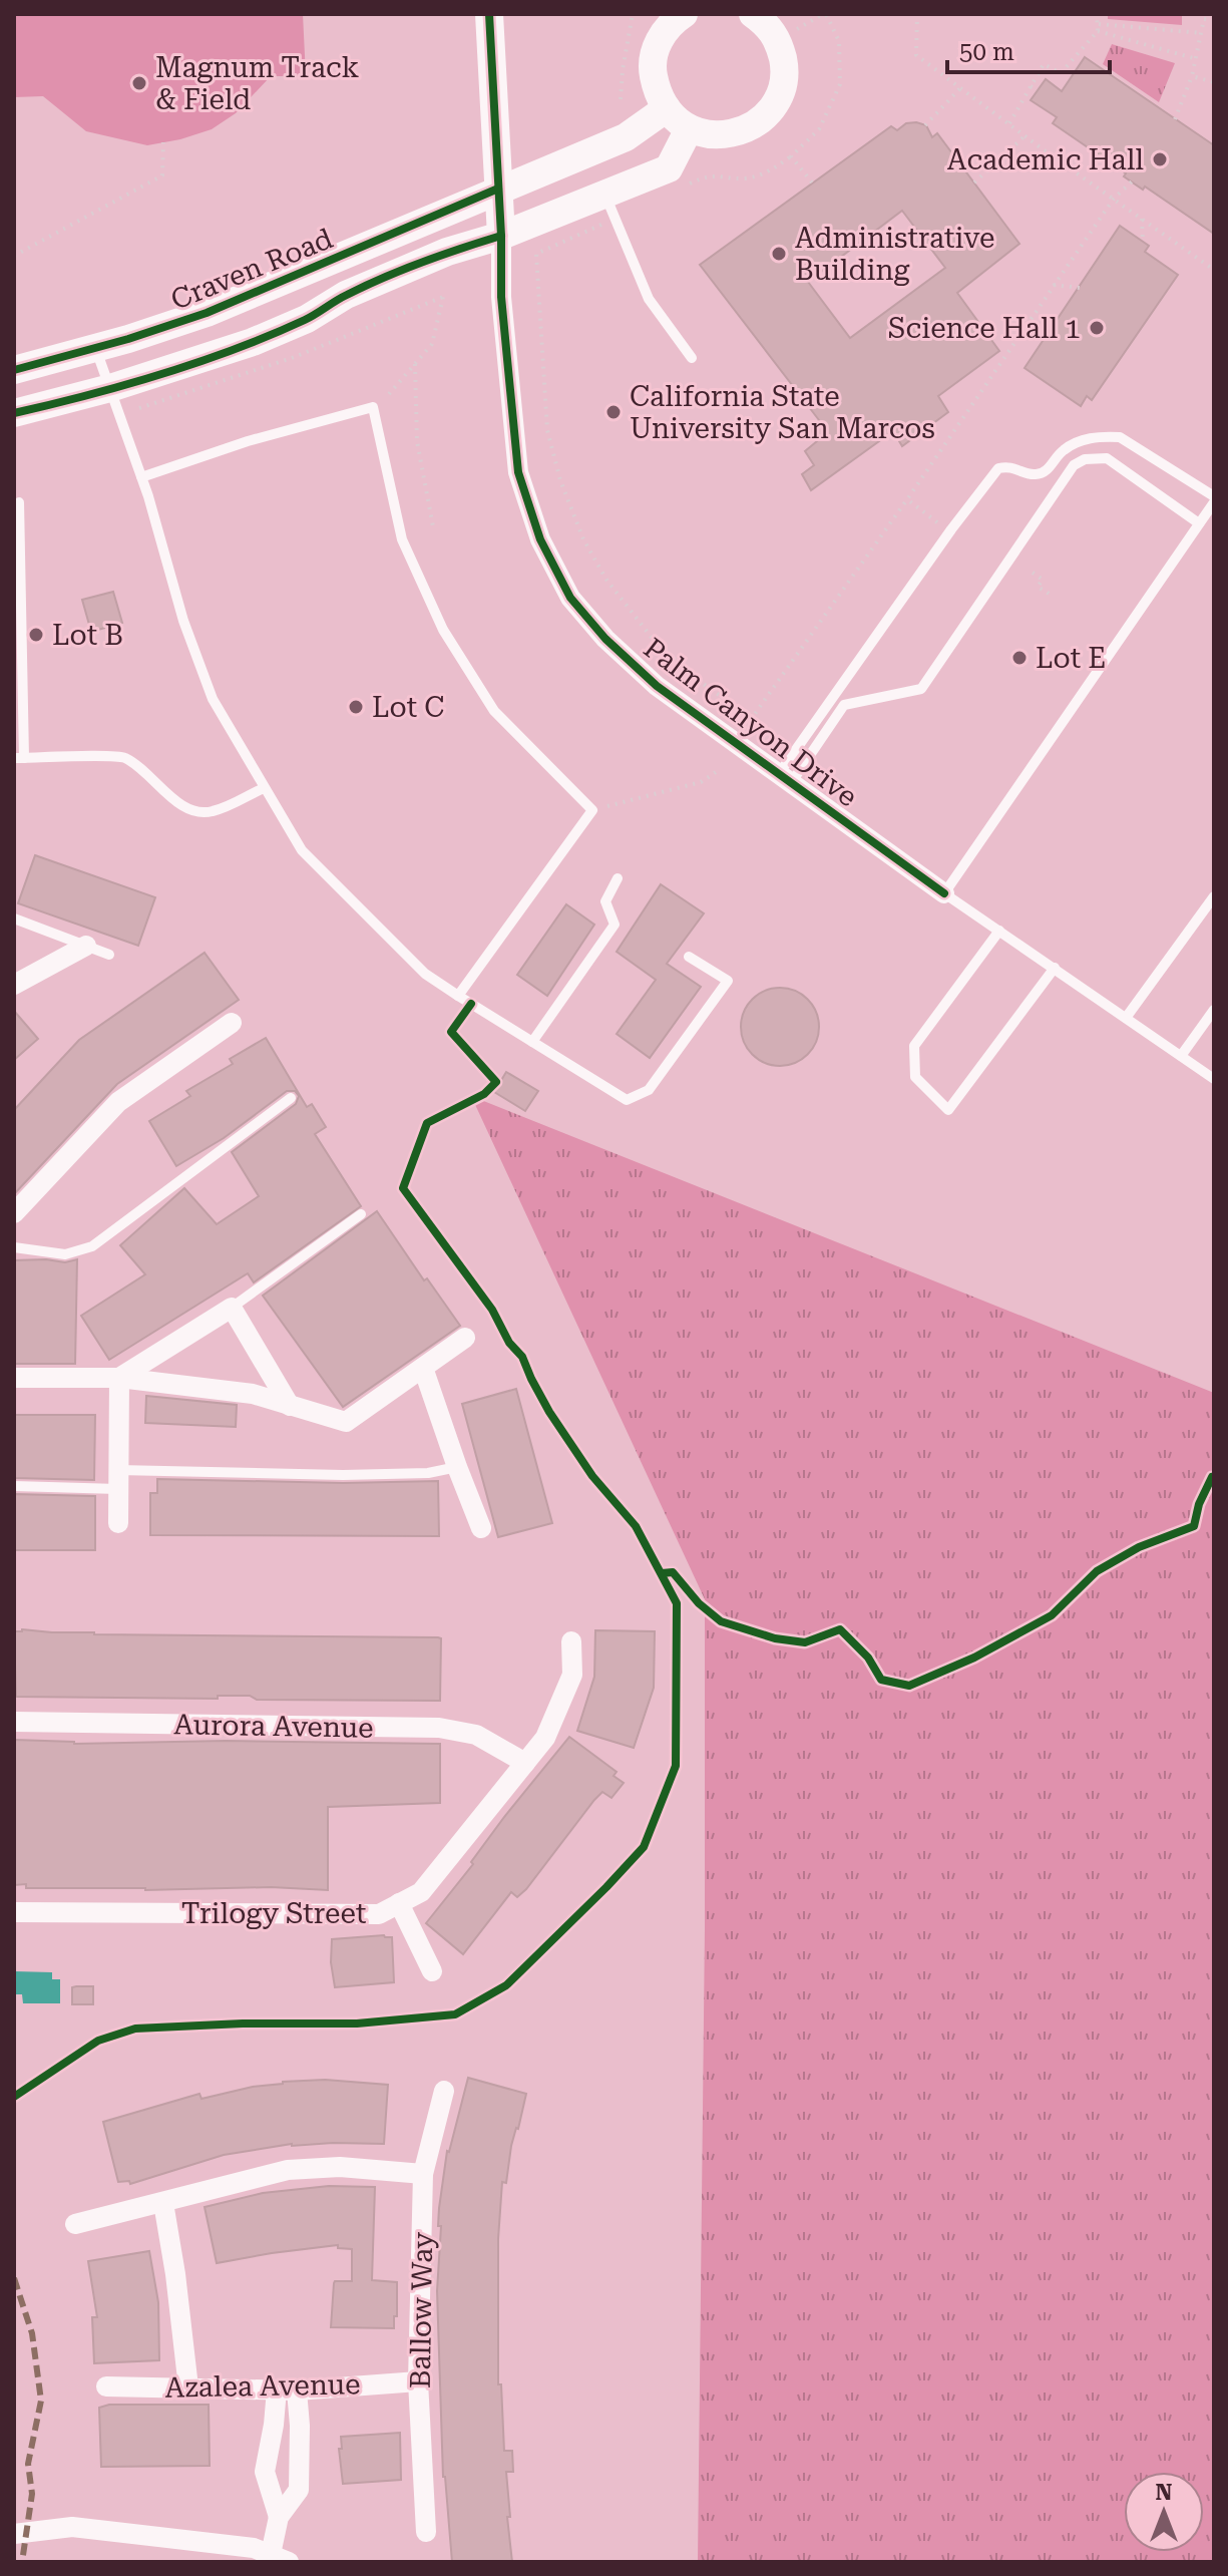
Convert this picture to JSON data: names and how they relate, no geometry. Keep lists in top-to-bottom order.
{
  "streets": {
    "main road": ["Craven Road"],
    "street": [
      "Palm Canyon Drive",
      "Aurora Avenue",
      "Trilogy Street",
      "Ballow Way",
      "Azalea Avenue"
    ]
  },
  "crossings": [
    ["Aurora Avenue", "Trilogy Street"],
    ["Ballow Way", "Azalea Avenue"]
  ],
  "places": [
    "Magnum Track & Field",
    "Academic Hall",
    "Administrative Building",
    "Science Hall 1",
    "California State University San Marcos",
    "Lot B",
    "Lot E",
    "Lot C"
  ],
  "scale_bar": "50 m",
  "north": "top"
}
